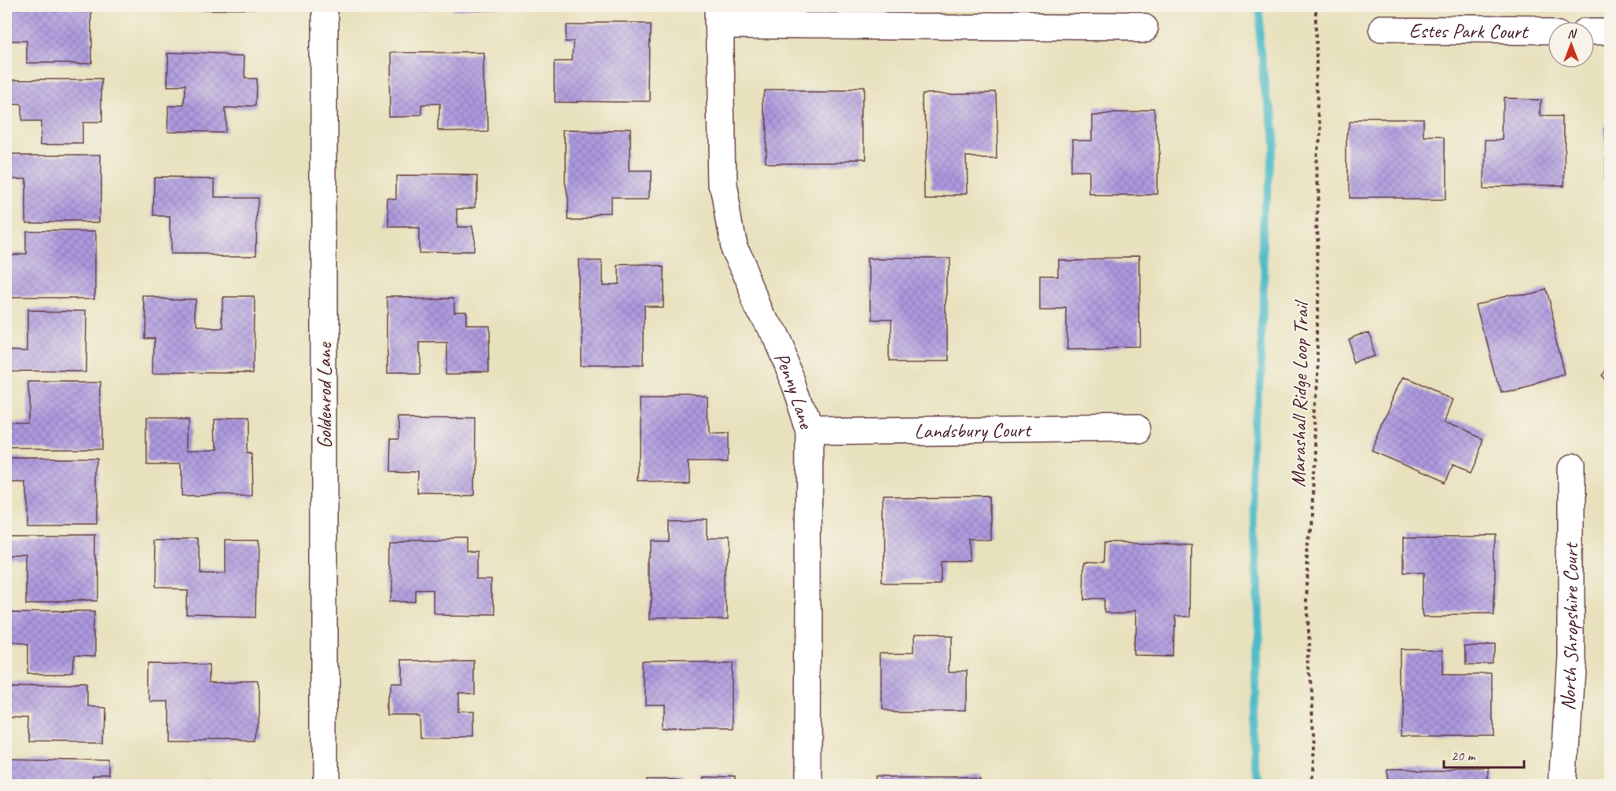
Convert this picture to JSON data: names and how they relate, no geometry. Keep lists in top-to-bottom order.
{
  "streets": {
    "street": [
      "Estes Park Court",
      "Penny Lane",
      "Goldenrod Lane",
      "Landsbury Court",
      "North Shropshire Court"
    ],
    "path": ["Marashall Ridge Loop Trail"]
  },
  "crossings": [
    ["Penny Lane", "Landsbury Court"]
  ],
  "scale_bar": "20 m",
  "north": "top"
}
